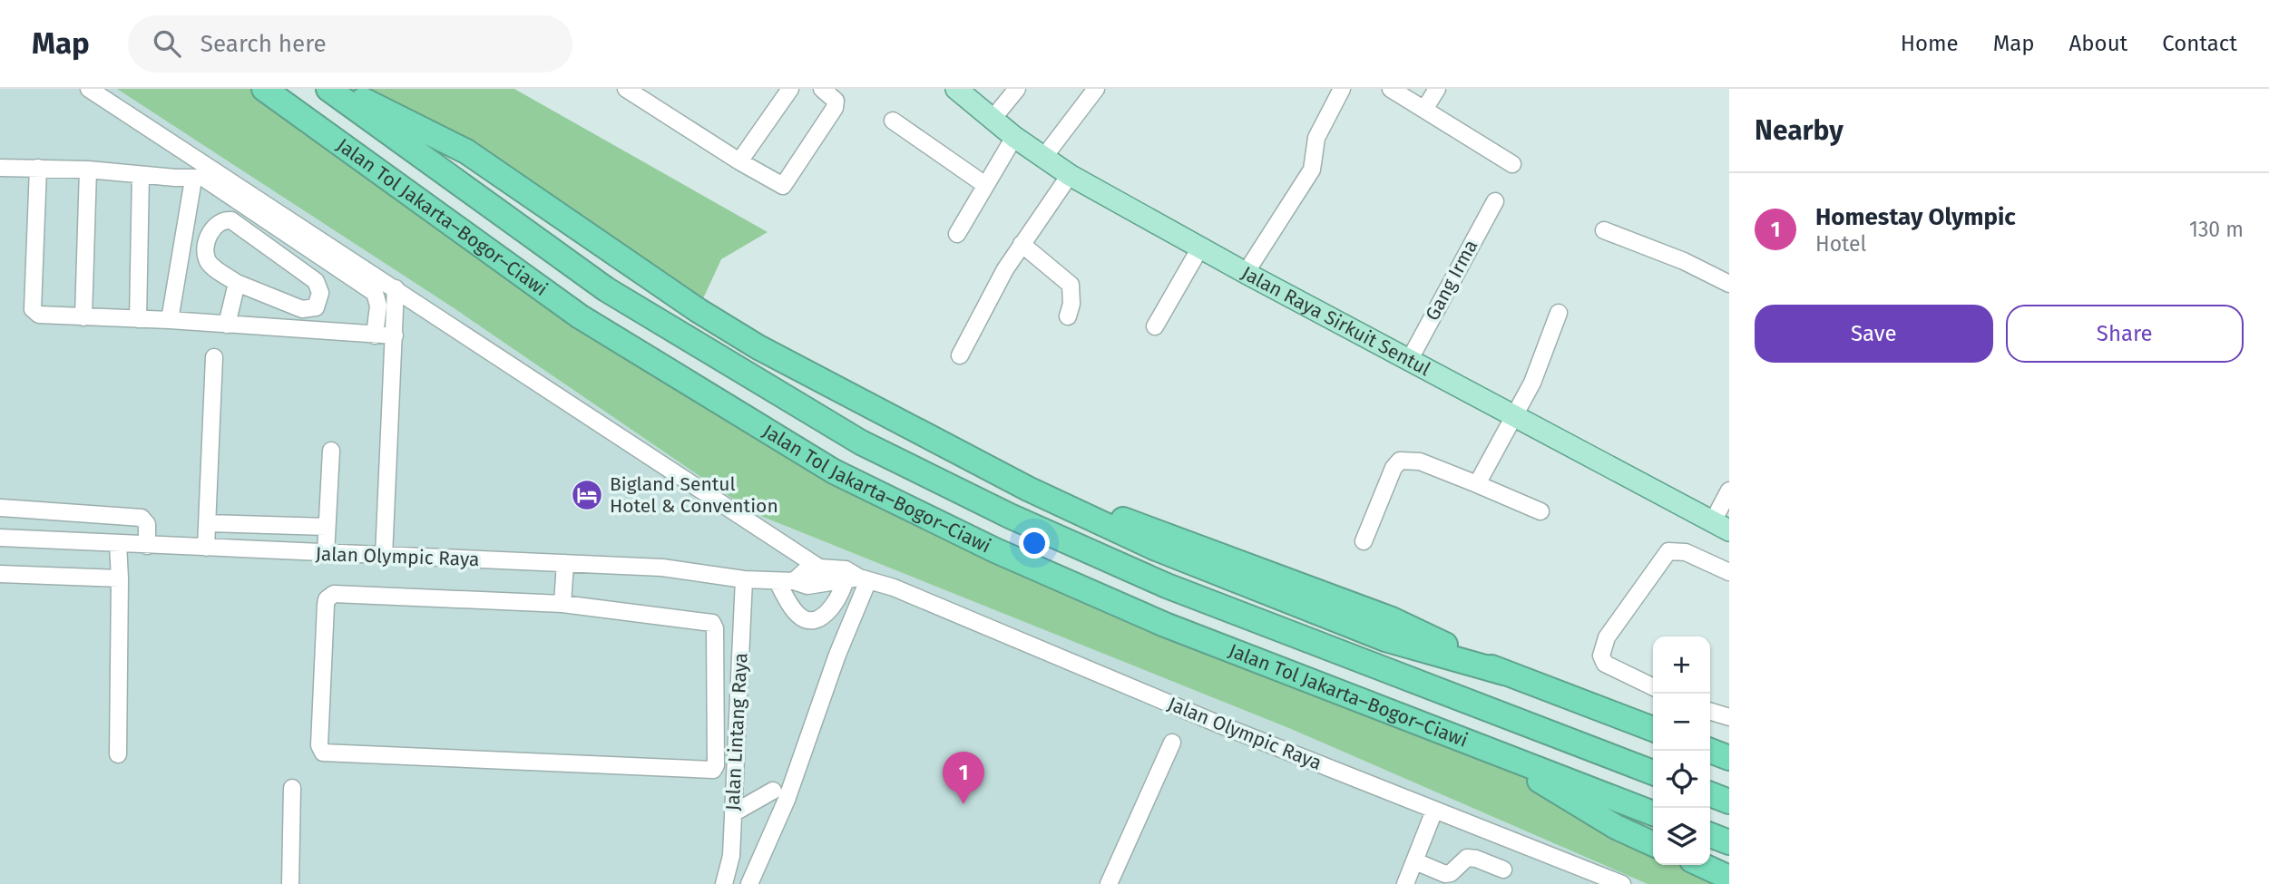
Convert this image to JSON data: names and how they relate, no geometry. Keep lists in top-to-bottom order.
{
  "streets": {
    "highway": ["Jalan Tol Jakarta–Bogor–Ciawi"],
    "main road": ["Jalan Raya Sirkuit Sentul"],
    "street": ["Gang Irma", "Jalan Olympic Raya", "Jalan Lintang Raya"]
  },
  "crossings": [
    ["Gang Irma", "Jalan Raya Sirkuit Sentul"],
    ["Jalan Olympic Raya", "Jalan Lintang Raya"]
  ],
  "places": {
    "hotel": ["Bigland Sentul Hotel & Convention"]
  },
  "page": {
    "header": "Map",
    "search": "Search here",
    "nav": [
      "Home",
      "Map",
      "About",
      "Contact"
    ],
    "heading": "Nearby",
    "list": [
      {
        "mark": "1",
        "name": "Homestay Olympic",
        "note": "Hotel",
        "value": "130 m"
      }
    ],
    "buttons": ["Save", "Share"],
    "map_buttons": ["+", "−"],
    "pins": "1"
  }
}
